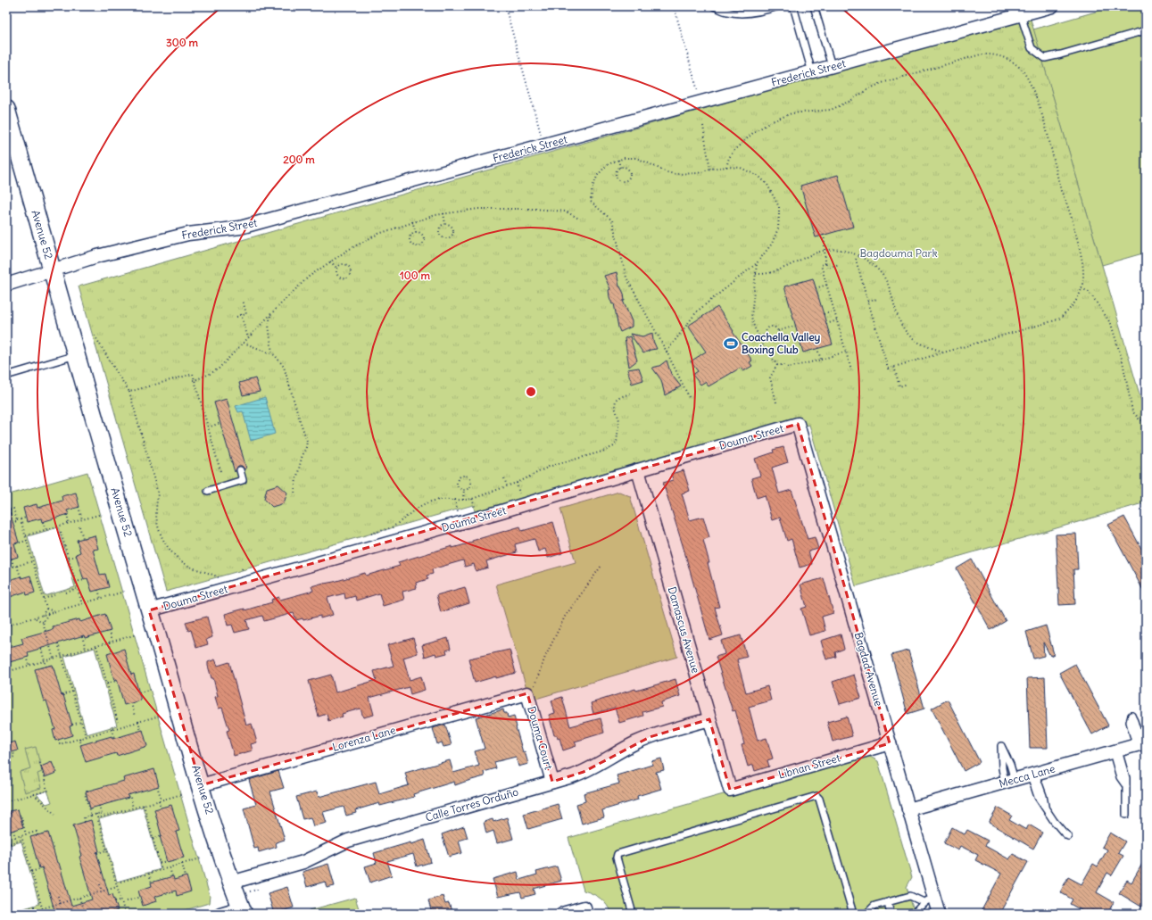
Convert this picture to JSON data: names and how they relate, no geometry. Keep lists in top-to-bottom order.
{
  "streets": {
    "main road": ["Avenue 52"],
    "street": [
      "Frederick Street",
      "Douma Street",
      "Damascus Avenue",
      "Bagdad Avenue",
      "Douma Court",
      "Lorenza Lane",
      "Libnan Street",
      "Mecca Lane",
      "Calle Torres Orduño"
    ]
  },
  "crossings": [
    ["Frederick Street", "Avenue 52"],
    ["Avenue 52", "Douma Street"],
    ["Avenue 52", "Lorenza Lane"],
    ["Avenue 52", "Calle Torres Orduño"],
    ["Douma Street", "Damascus Avenue"],
    ["Douma Street", "Bagdad Avenue"],
    ["Damascus Avenue", "Libnan Street"],
    ["Damascus Avenue", "Calle Torres Orduño"],
    ["Bagdad Avenue", "Libnan Street"],
    ["Bagdad Avenue", "Mecca Lane"],
    ["Douma Court", "Lorenza Lane"],
    ["Douma Court", "Calle Torres Orduño"]
  ],
  "parks": ["Bagdouma Park"],
  "places": {
    "sports": ["Coachella Valley Boxing Club"]
  },
  "rings": ["300 m", "200 m", "100 m"]
}
